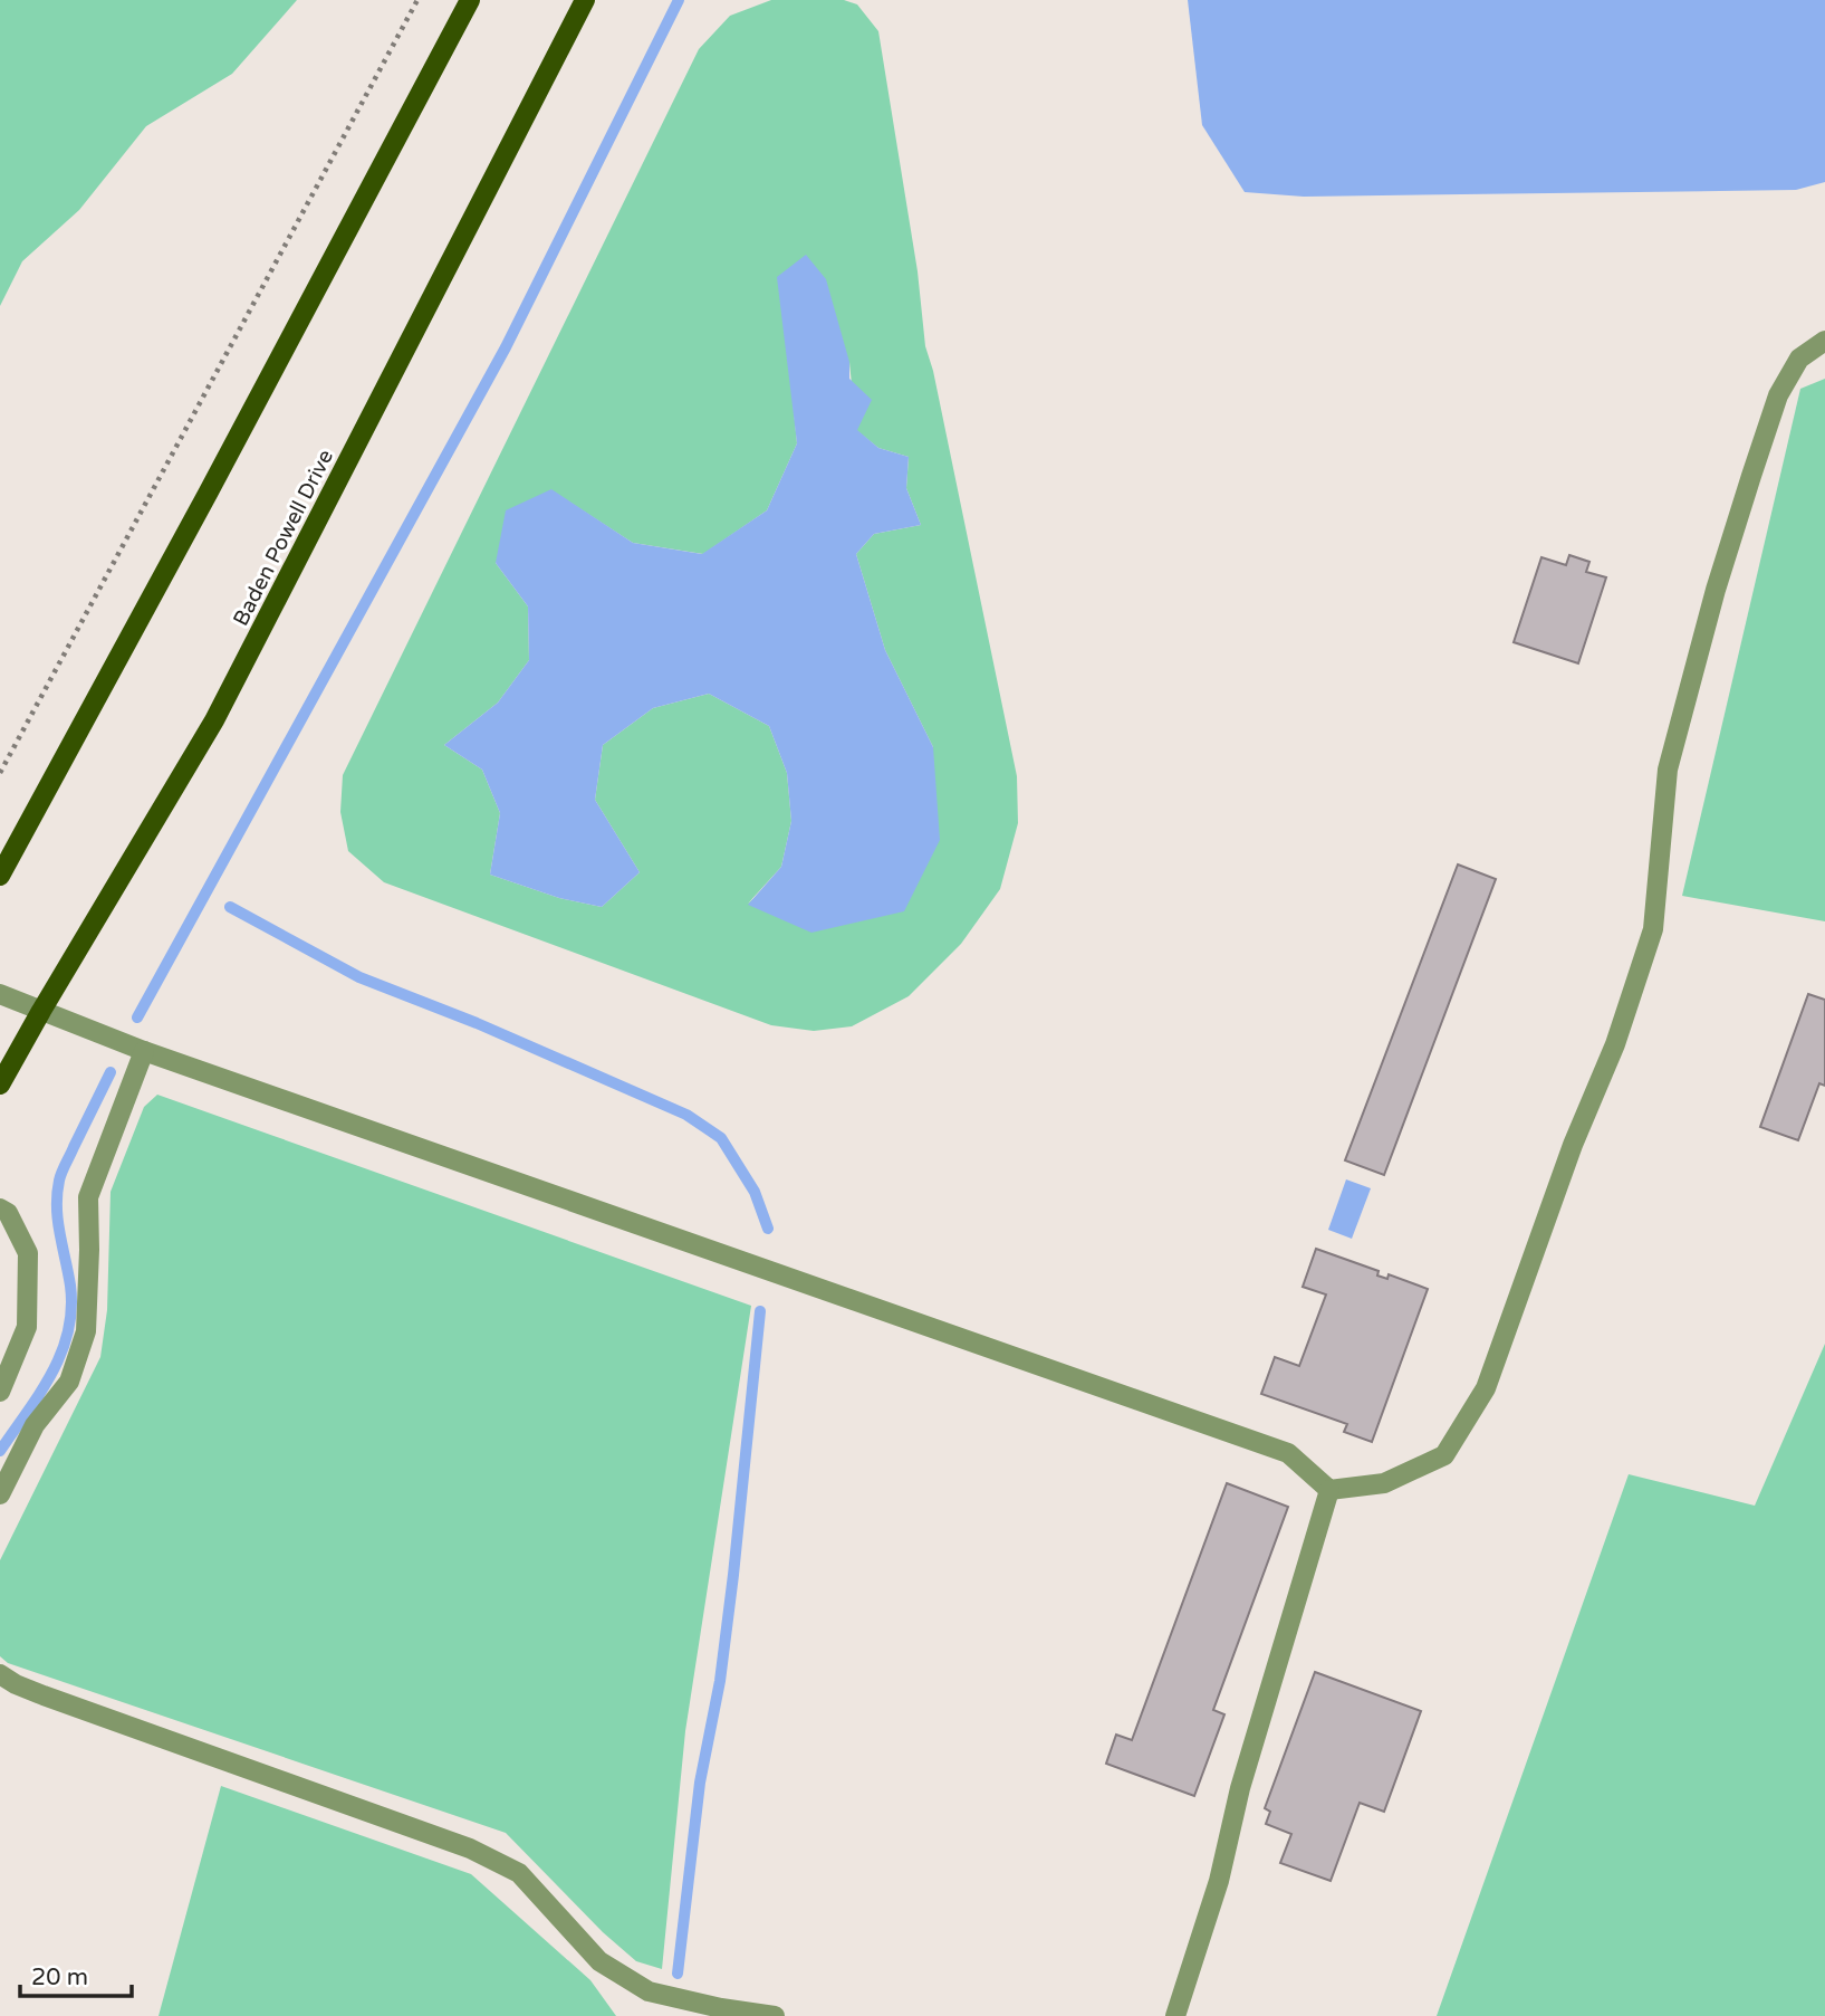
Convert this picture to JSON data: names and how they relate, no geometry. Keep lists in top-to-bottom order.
{
  "streets": {
    "main road": ["Baden Powell Drive"]
  },
  "scale_bar": "20 m"
}
